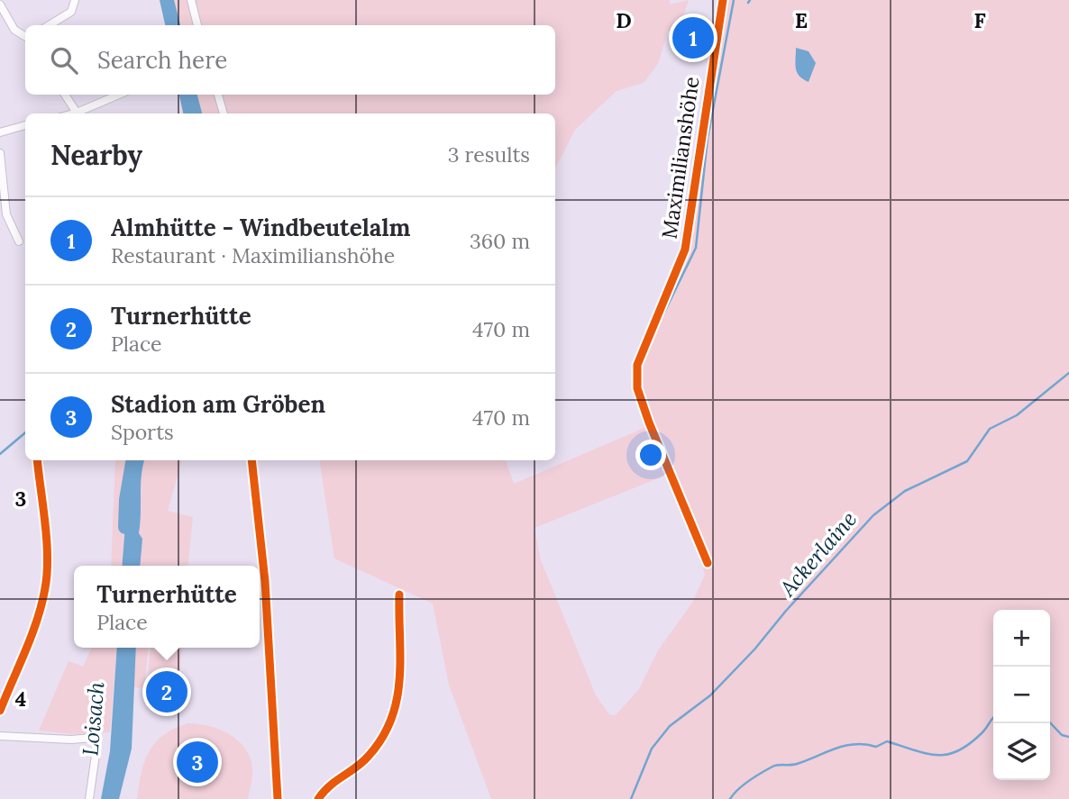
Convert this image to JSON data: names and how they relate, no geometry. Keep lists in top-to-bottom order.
{
  "streets": {
    "street": ["Maximilianshöhe"]
  },
  "water": ["Ackerlaine", "Loisach"],
  "page": {
    "pins": ["1", "2", "3"],
    "search": "Search here",
    "heading": ["Nearby", "3 results"],
    "list": [
      {
        "mark": "1",
        "name": "Almhütte - Windbeutelalm",
        "note": "Restaurant · Maximilianshöhe",
        "value": "360 m"
      },
      {
        "mark": "2",
        "name": "Turnerhütte",
        "note": "Place",
        "value": "470 m"
      },
      {
        "mark": "3",
        "name": "Stadion am Gröben",
        "note": "Sports",
        "value": "470 m"
      }
    ],
    "popup": ["Turnerhütte", "Place"],
    "map_buttons": ["+", "−"]
  },
  "grid": {
    "columns": ["D", "E", "F"],
    "rows": ["3", "4"]
  }
}
